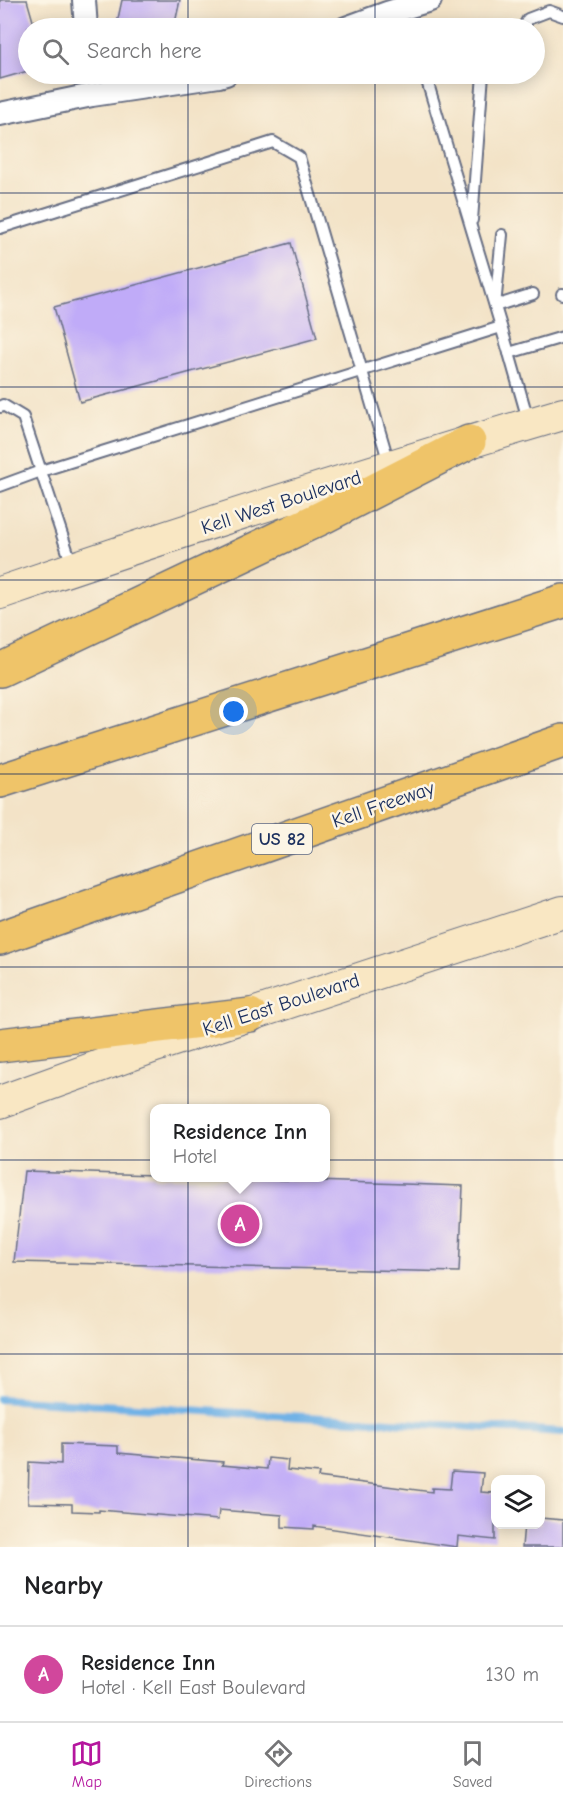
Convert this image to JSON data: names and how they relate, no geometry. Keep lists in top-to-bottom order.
{
  "streets": {
    "highway": ["Kell Freeway", "US 82"],
    "main road": ["Kell West Boulevard", "Kell East Boulevard"]
  },
  "page": {
    "search": "Search here",
    "popup": ["Residence Inn", "Hotel"],
    "pins": "A",
    "heading": "Nearby",
    "list": [
      {
        "mark": "A",
        "name": "Residence Inn",
        "note": "Hotel · Kell East Boulevard",
        "value": "130 m"
      }
    ],
    "nav": ["Map", "Directions", "Saved"]
  }
}
